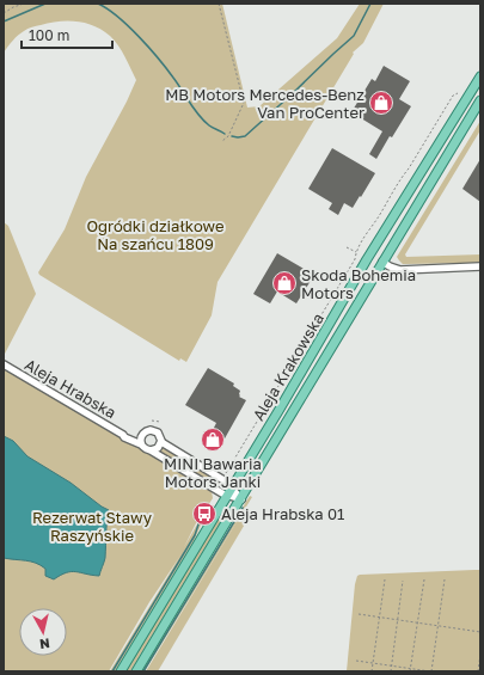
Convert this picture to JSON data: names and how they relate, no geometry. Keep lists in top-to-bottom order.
{
  "streets": {
    "main road": ["Aleja Krakowska"],
    "street": ["Aleja Hrabska"]
  },
  "parks": ["Ogródki działkowe Na szańcu 1809", "Rezerwat Stawy Raszyńskie"],
  "places": {
    "shop": ["MB Motors Mercedes-Benz Van ProCenter", "Skoda Bohemia Motors", "MINI Bawaria Motors Janki"],
    "bus stop": ["Aleja Hrabska 01"]
  },
  "scale_bar": "100 m",
  "north": "bottom"
}
